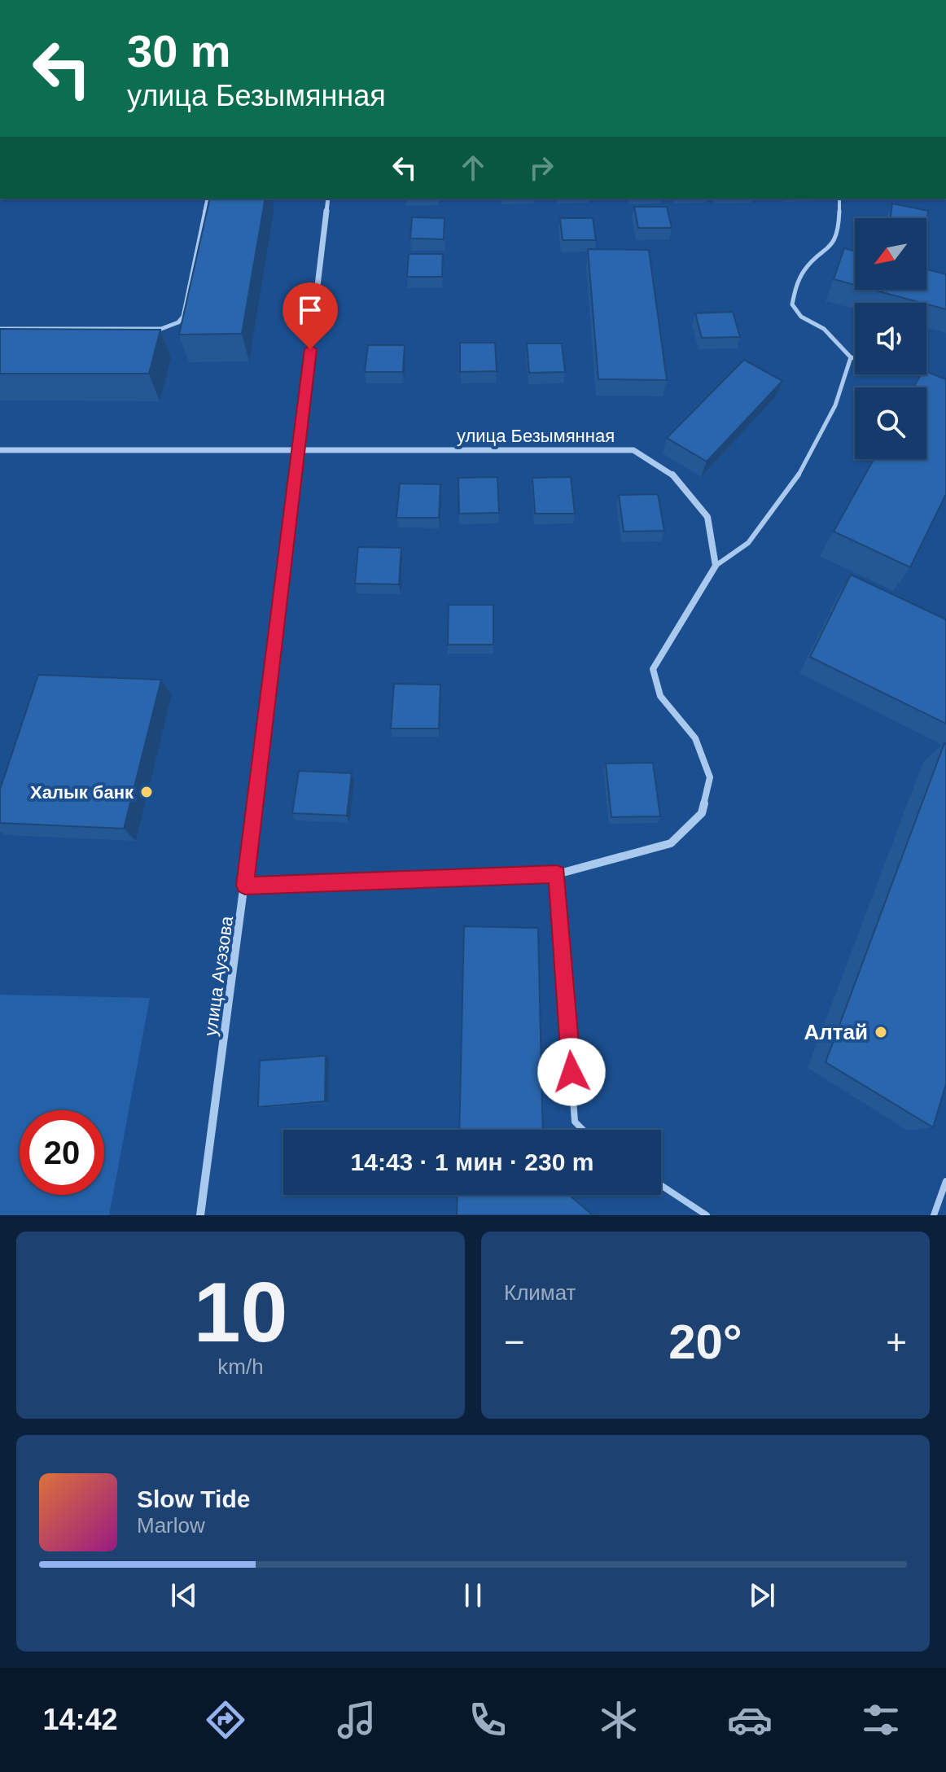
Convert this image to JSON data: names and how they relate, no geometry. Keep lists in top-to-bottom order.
{
  "streets": {
    "street": ["улица Безымянная", "улица Ауэзова"]
  },
  "crossings": [
    ["улица Безымянная", "улица Ауэзова"]
  ],
  "places": ["Халык банк", "Алтай"],
  "north": "bottom left",
  "page": {
    "turn": ["30 m", "улица Безымянная"],
    "limit": "20",
    "trip": "14:43 · 1 мин · 230 m",
    "tile": [
      ["10", "km/h"],
      "Климат"
    ],
    "heat": ["−", "20°", "+"],
    "song": ["Slow Tide", "Marlow"],
    "tabs": "14:42"
  }
}
